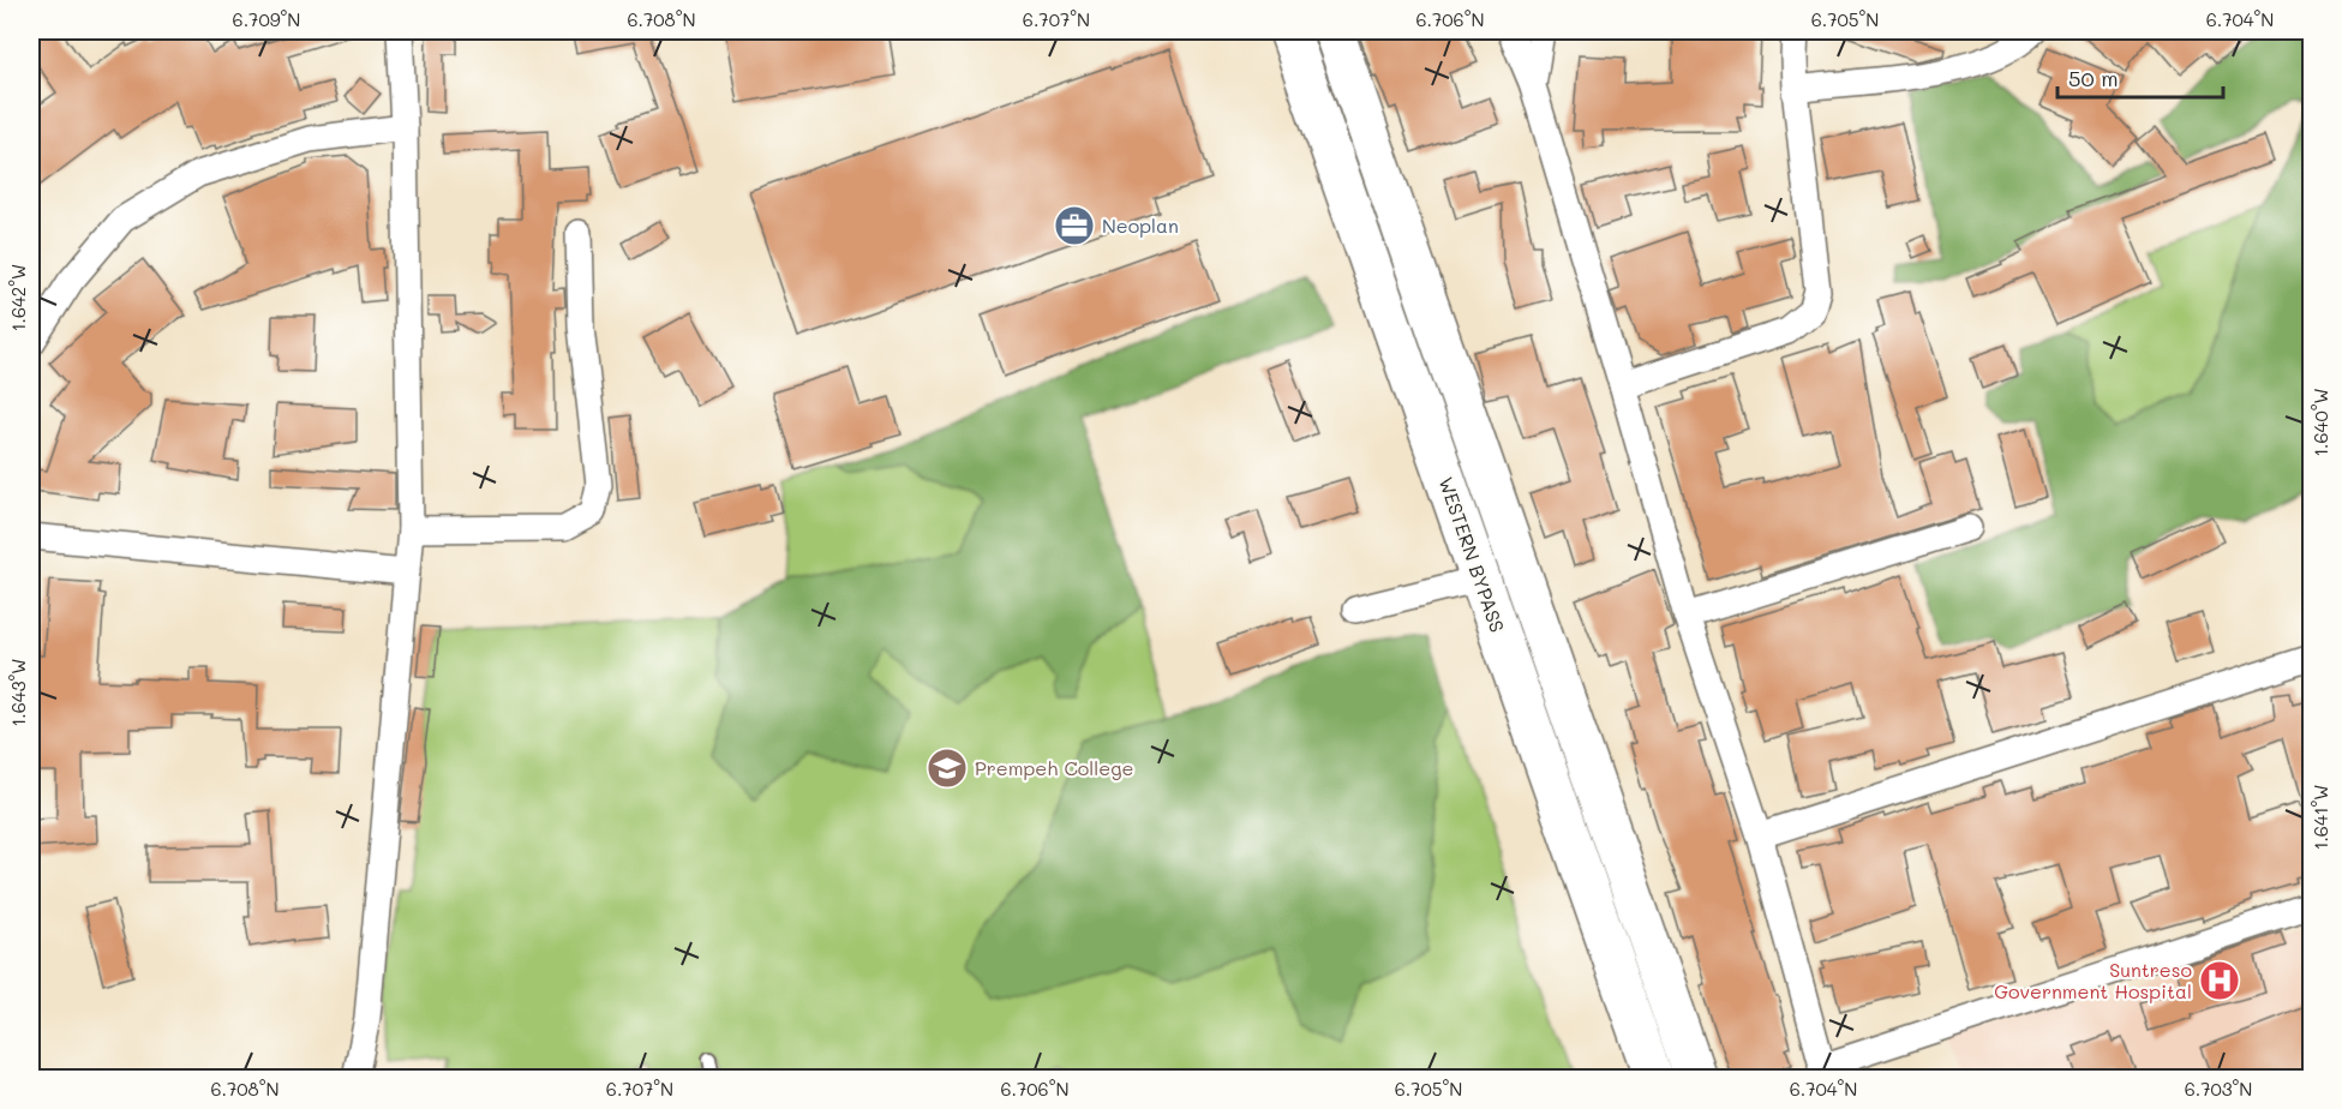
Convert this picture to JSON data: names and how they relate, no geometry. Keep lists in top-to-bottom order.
{
  "streets": {
    "highway": ["WESTERN BYPASS"]
  },
  "places": {
    "office": ["Neoplan"],
    "school or university": ["Prempeh College"],
    "hospital": ["Suntreso Government Hospital"]
  },
  "scale_bar": "50 m",
  "coordinates": [
    "6.709°N",
    "6.708°N",
    "6.707°N",
    "6.706°N",
    "6.705°N",
    "6.704°N",
    "1.642°W",
    "1.640°W",
    "1.643°W",
    "1.641°W",
    "6.703°N"
  ]
}
